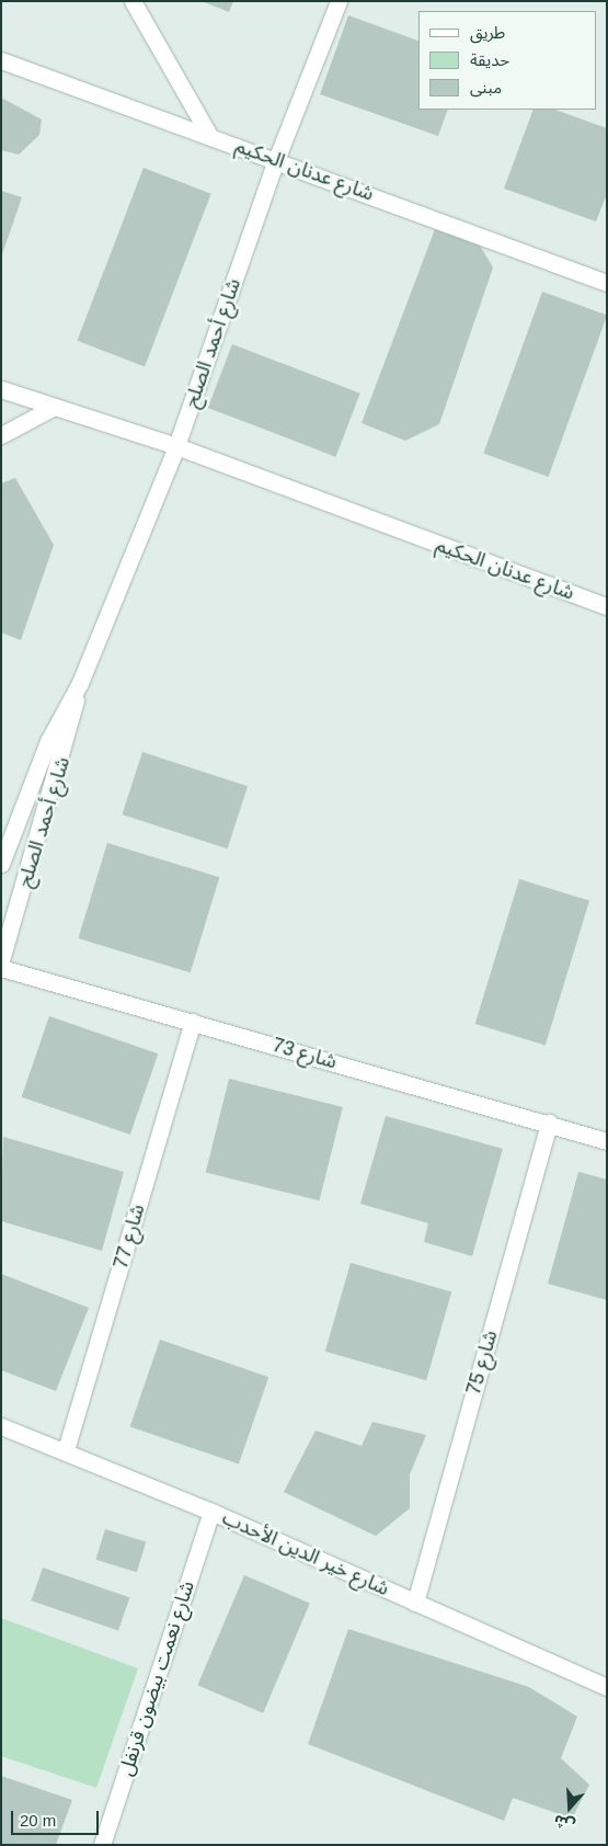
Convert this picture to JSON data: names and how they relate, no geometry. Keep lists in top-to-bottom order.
{
  "streets": {
    "street": [
      "شارع عدنان الحكيم",
      "شارع أحمد الصلح",
      "شارع 73",
      "شارع 77",
      "شارع 75",
      "شارع خير الدين الأحدب",
      "شارع نعمت بيضون قرنفل"
    ]
  },
  "crossings": [
    ["شارع عدنان الحكيم", "شارع أحمد الصلح"],
    ["شارع 73", "شارع 77"],
    ["شارع 73", "شارع 75"],
    ["شارع 77", "شارع خير الدين الأحدب"],
    ["شارع 75", "شارع خير الدين الأحدب"],
    ["شارع خير الدين الأحدب", "شارع نعمت بيضون قرنفل"]
  ],
  "legend": ["طريق", "حديقة", "مبنى"],
  "scale_bar": "20 m",
  "north": "bottom"
}
